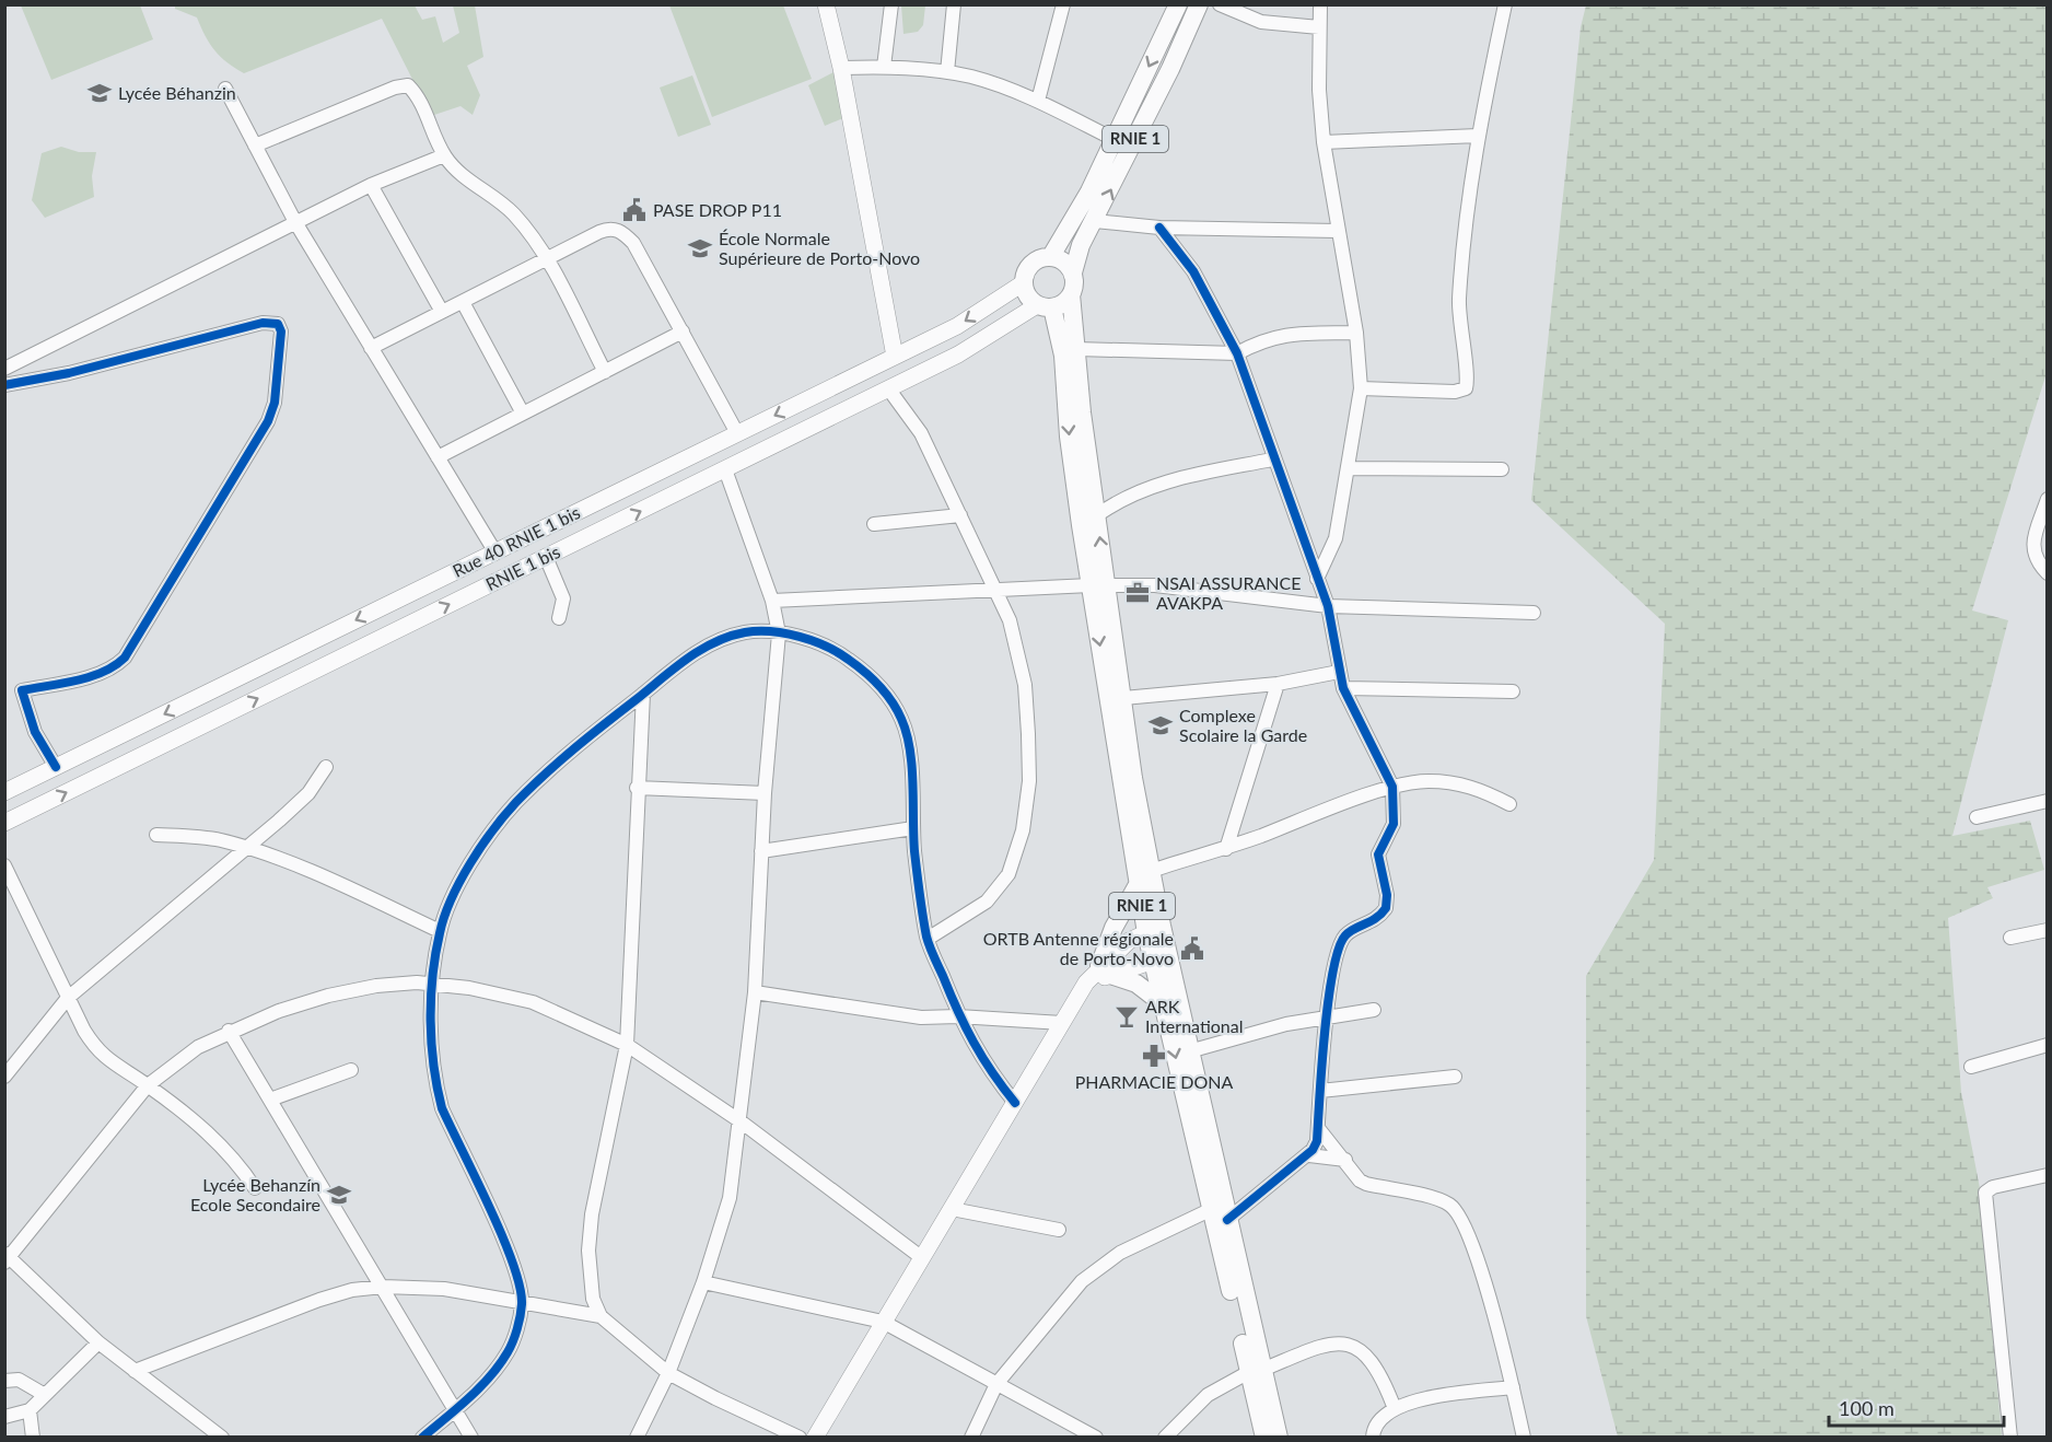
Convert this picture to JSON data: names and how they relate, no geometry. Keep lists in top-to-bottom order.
{
  "streets": {
    "highway": ["RNIE 1"],
    "main road": ["Rue 40 RNIE 1 bis", "RNIE 1 bis"]
  },
  "crossings": [
    ["RNIE 1", "Rue 40 RNIE 1 bis"],
    ["RNIE 1", "RNIE 1 bis"],
    ["Rue 40 RNIE 1 bis", "RNIE 1 bis"]
  ],
  "one_way": ["Rue 40 RNIE 1 bis", "RNIE 1 bis"],
  "places": {
    "school or university": [
      "Lycée Béhanzin",
      "École Normale Supérieure de Porto-Novo",
      "Complexe Scolaire la Garde",
      "Lycée Behanzín Ecole Secondaire"
    ],
    "public building": ["PASE DROP P11", "ORTB Antenne régionale de Porto-Novo"],
    "office": ["NSAI ASSURANCE AVAKPA"],
    "bar": ["ARK International"],
    "pharmacy": ["PHARMACIE DONA"]
  },
  "scale_bar": "100 m"
}
